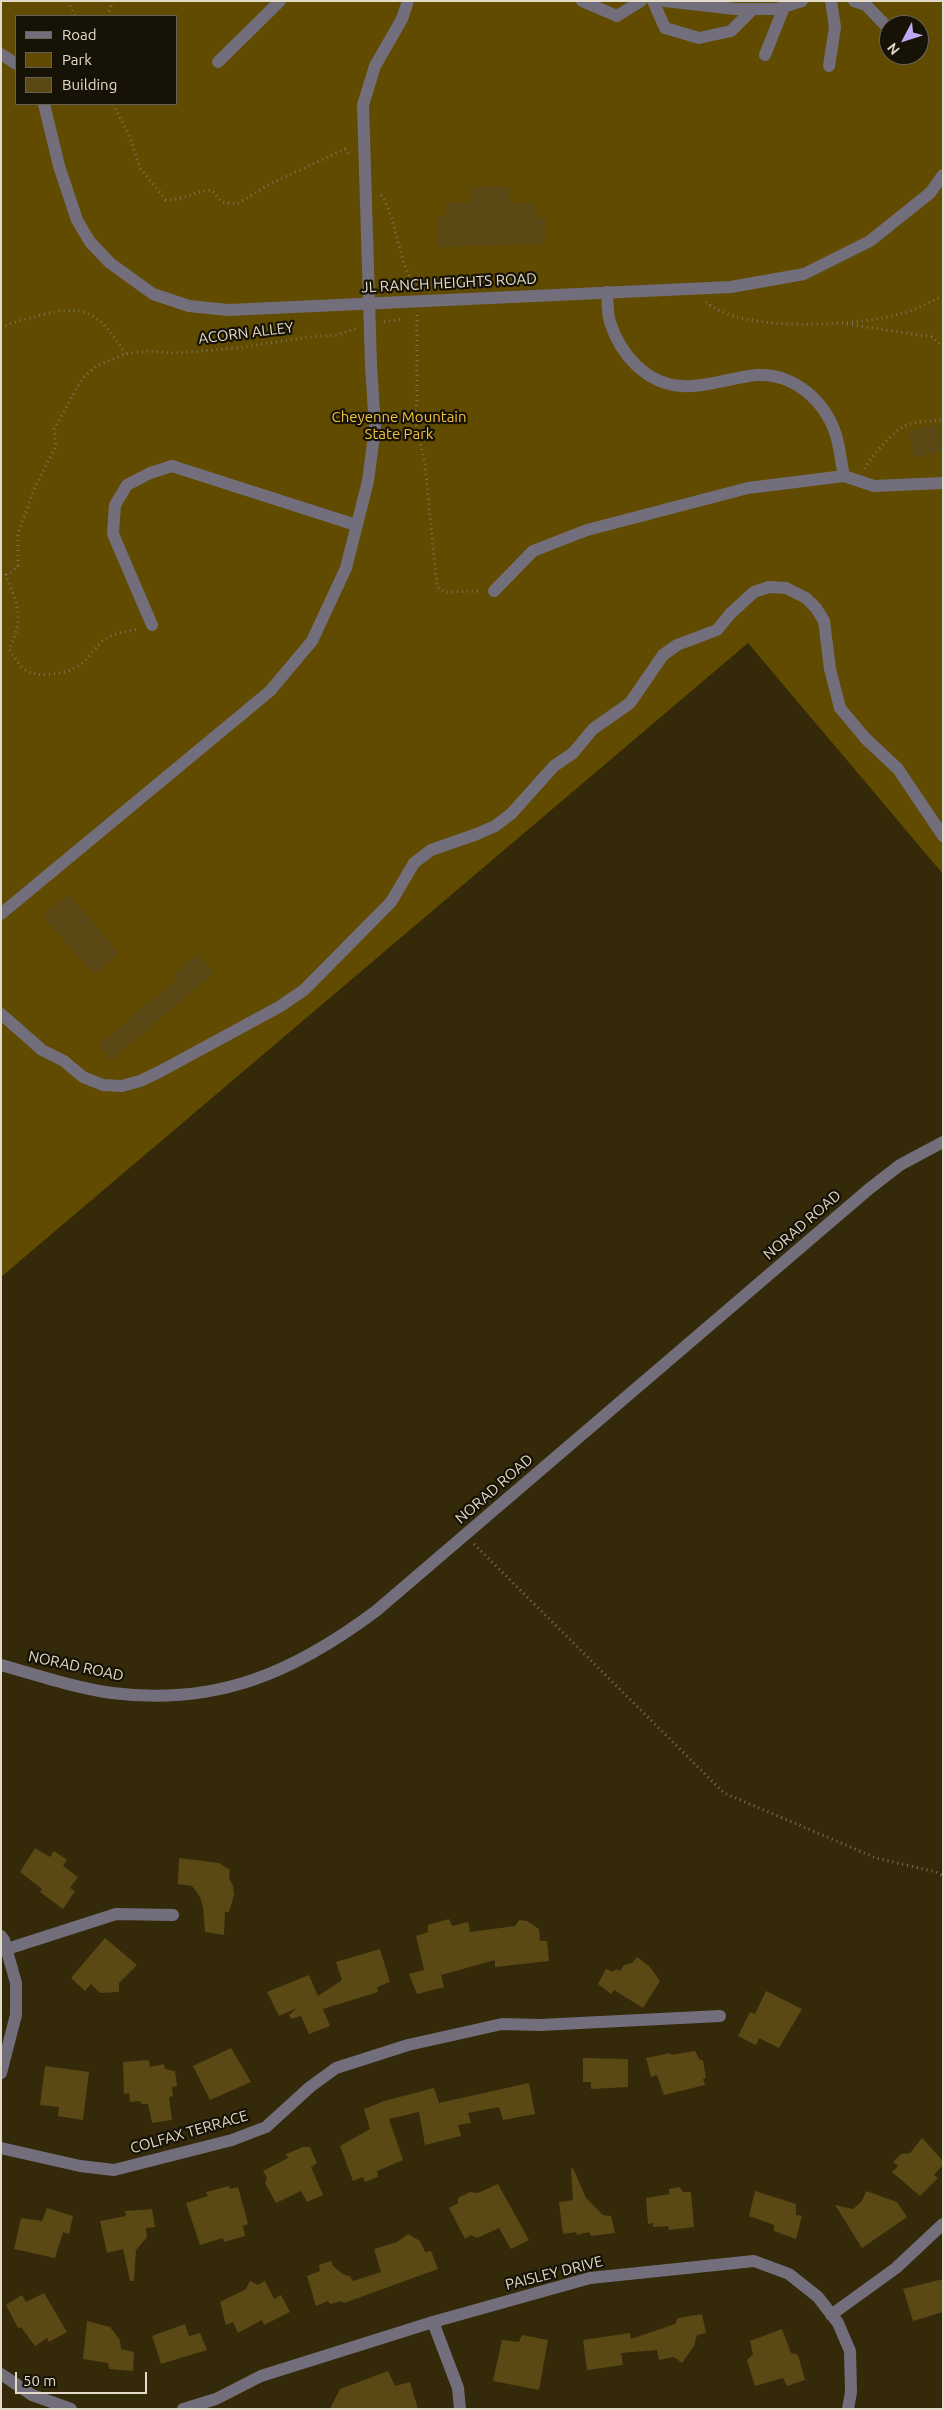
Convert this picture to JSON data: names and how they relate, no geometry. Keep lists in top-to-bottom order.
{
  "streets": {
    "street": [
      "JL RANCH HEIGHTS ROAD",
      "NORAD ROAD",
      "COLFAX TERRACE",
      "PAISLEY DRIVE"
    ],
    "path": ["ACORN ALLEY"]
  },
  "parks": ["Cheyenne Mountain State Park"],
  "legend": ["Road", "Park", "Building"],
  "scale_bar": "50 m",
  "north": "bottom left"
}
